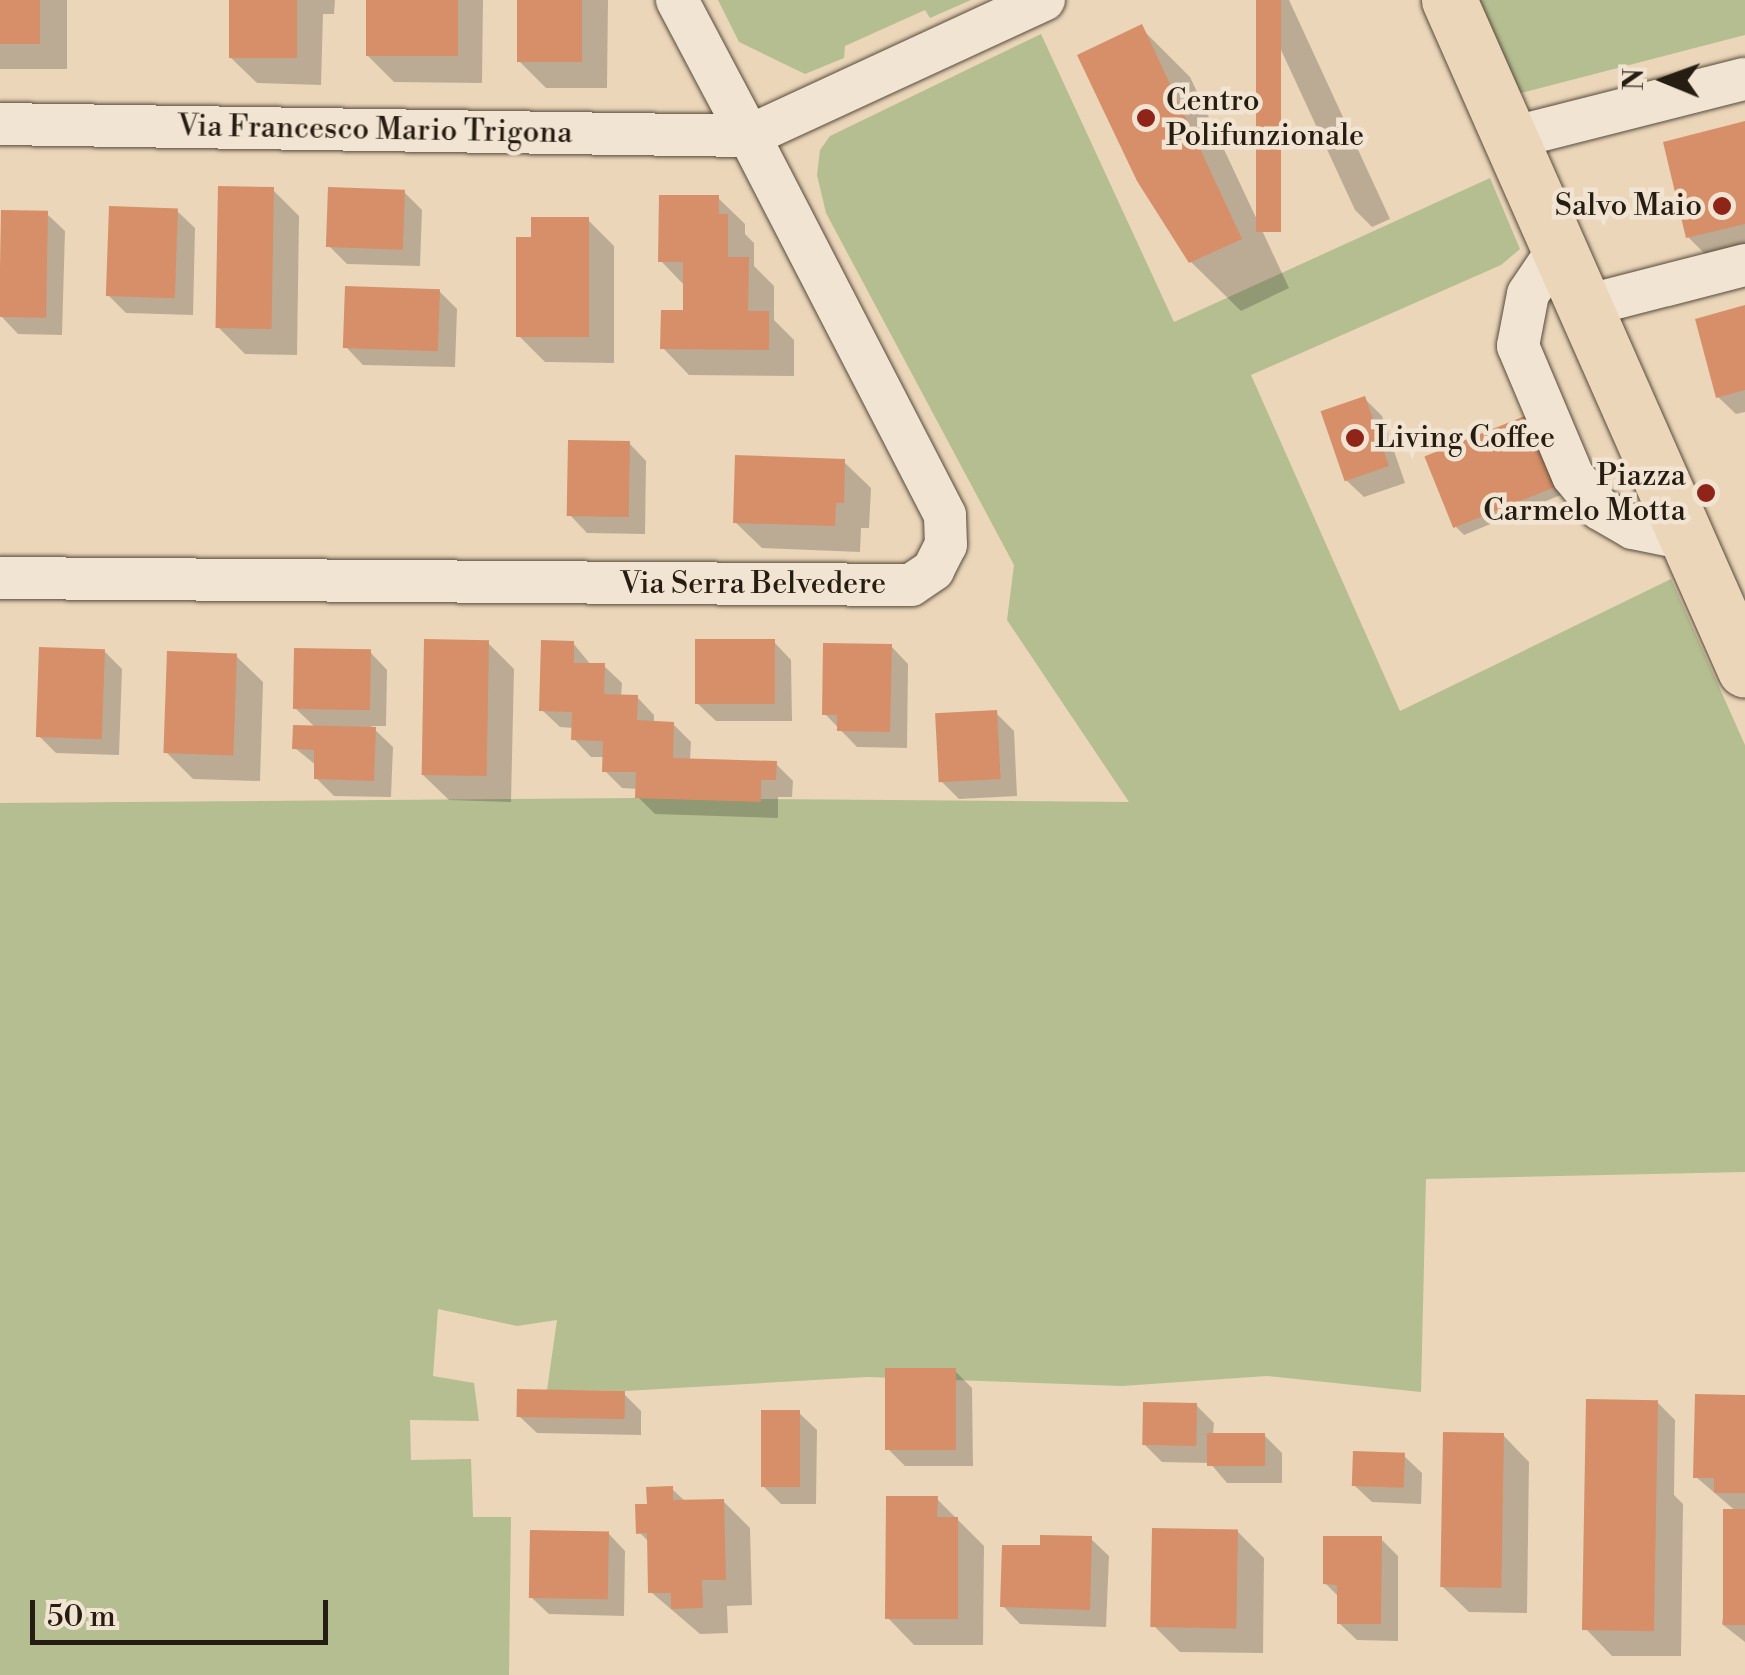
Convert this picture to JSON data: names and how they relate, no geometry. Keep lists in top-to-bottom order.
{
  "streets": {
    "street": ["Via Francesco Mario Trigona", "Via Serra Belvedere"]
  },
  "crossings": [
    ["Via Francesco Mario Trigona", "Via Serra Belvedere"]
  ],
  "places": [
    "Centro Polifunzionale",
    "Salvo Maio",
    "Living Coffee",
    "Piazza Carmelo Motta"
  ],
  "scale_bar": "50 m",
  "north": "left"
}
